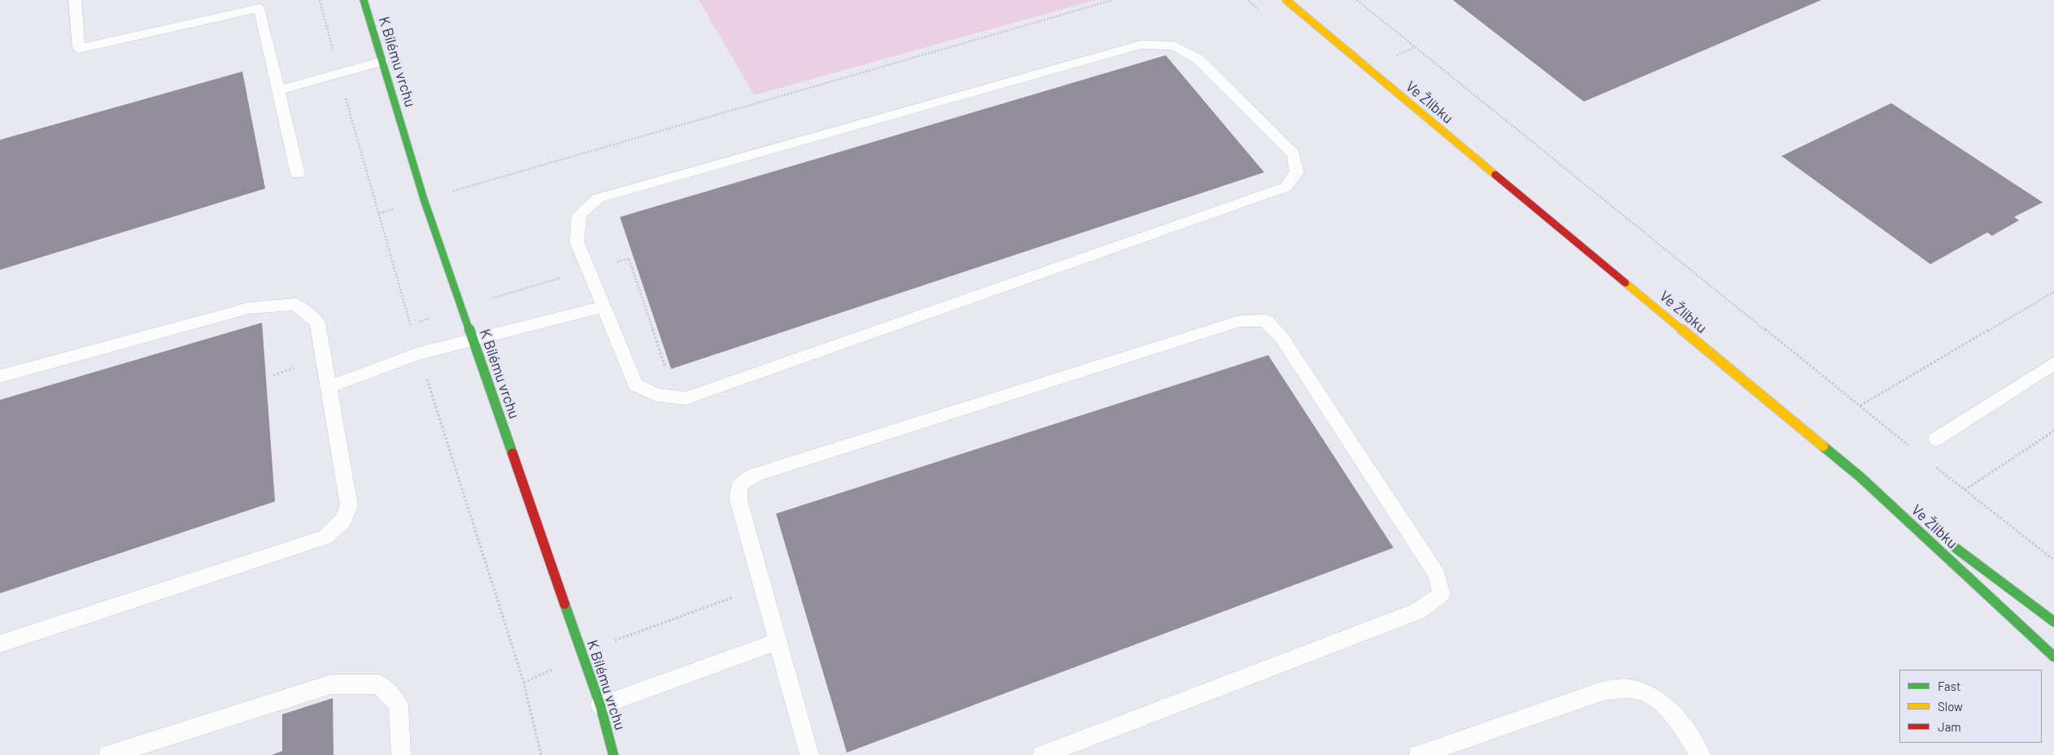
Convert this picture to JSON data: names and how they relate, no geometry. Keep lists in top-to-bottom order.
{
  "streets": {
    "street": ["K Bílému vrchu", "Ve Žlíbku"]
  },
  "legend": ["Fast", "Slow", "Jam"]
}
